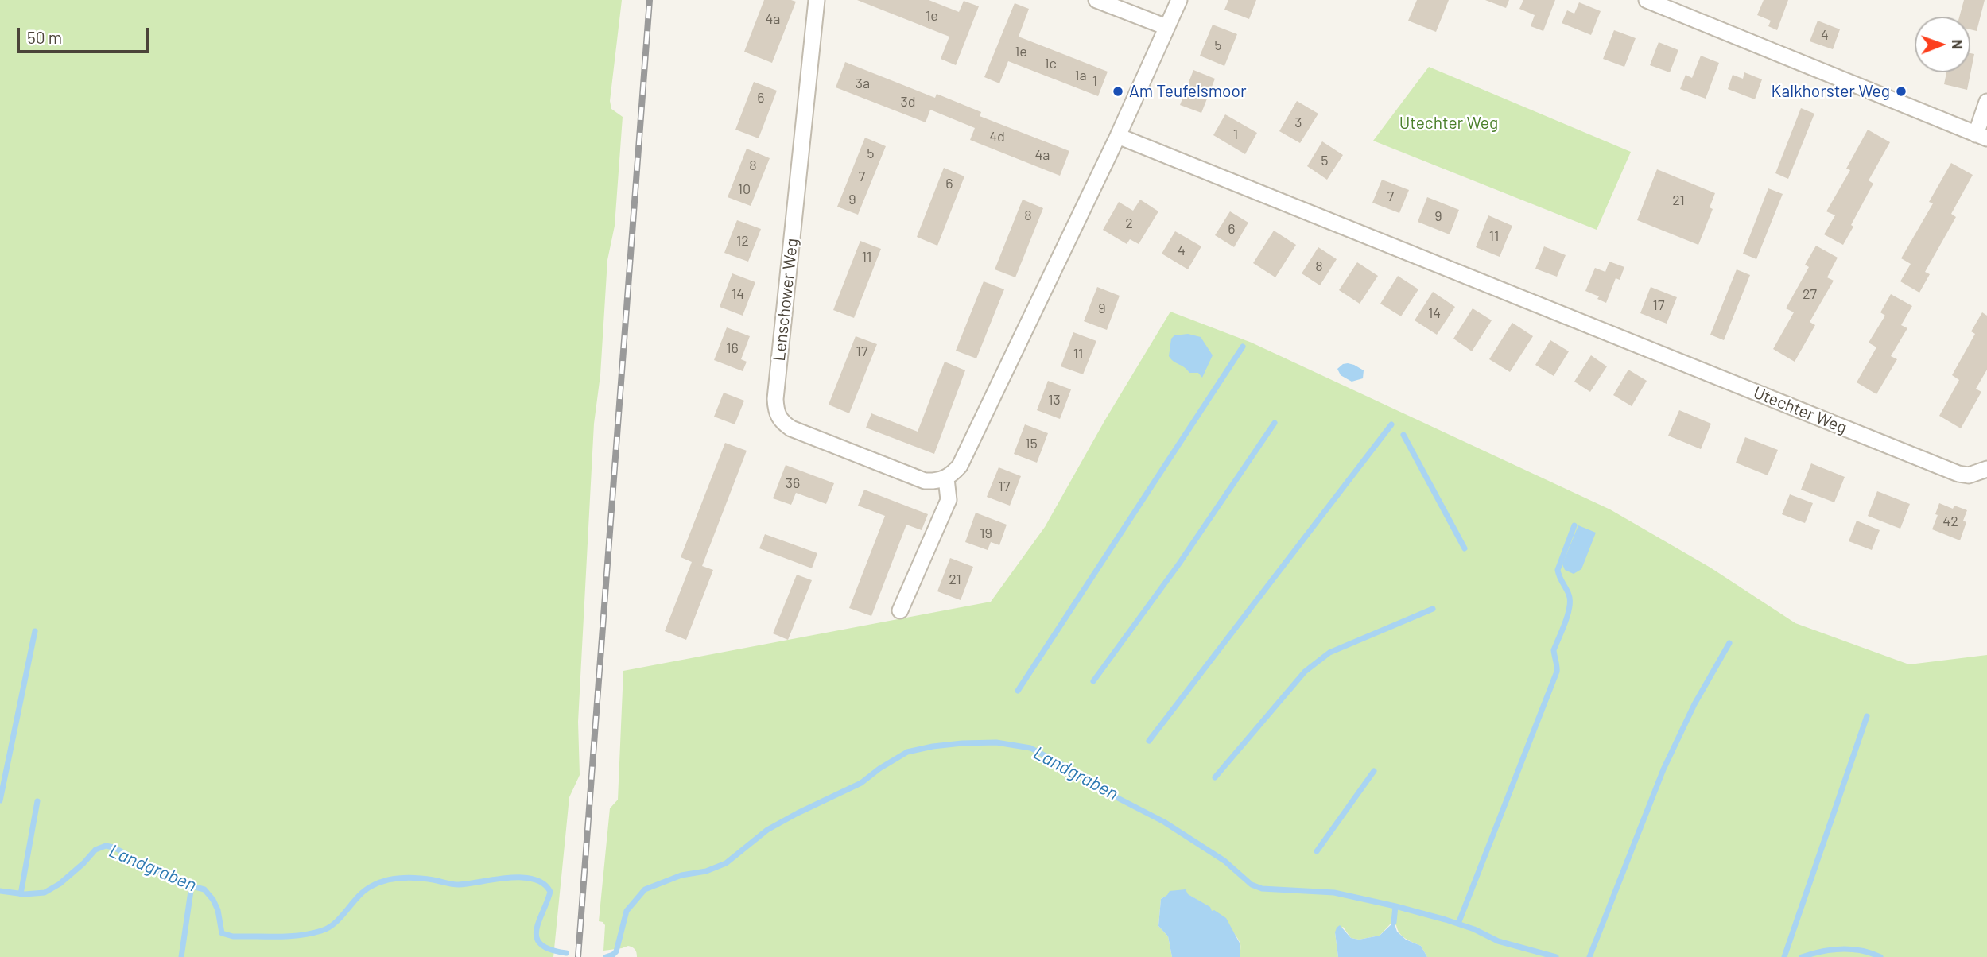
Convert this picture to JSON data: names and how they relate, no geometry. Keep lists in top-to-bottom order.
{
  "streets": {
    "street": ["Lenschower Weg", "Utechter Weg"]
  },
  "water": ["Landgraben"],
  "parks": ["Utechter Weg"],
  "places": ["Am Teufelsmoor", "Kalkhorster Weg"],
  "house_numbers": [
    "1e",
    "4a",
    "4",
    "5",
    "1e",
    "1c",
    "1a",
    "1",
    "3a",
    "6",
    "3d",
    "3",
    "1",
    "4d",
    "5",
    "4a",
    "5",
    "8",
    "7",
    "6",
    "10",
    "7",
    "9",
    "21",
    "8",
    "9",
    "2",
    "6",
    "11",
    "12",
    "4",
    "11",
    "8",
    "14",
    "27",
    "17",
    "9",
    "14",
    "16",
    "17",
    "11",
    "13",
    "15",
    "36",
    "17",
    "42",
    "19",
    "21"
  ],
  "scale_bar": "50 m",
  "north": "right"
}
